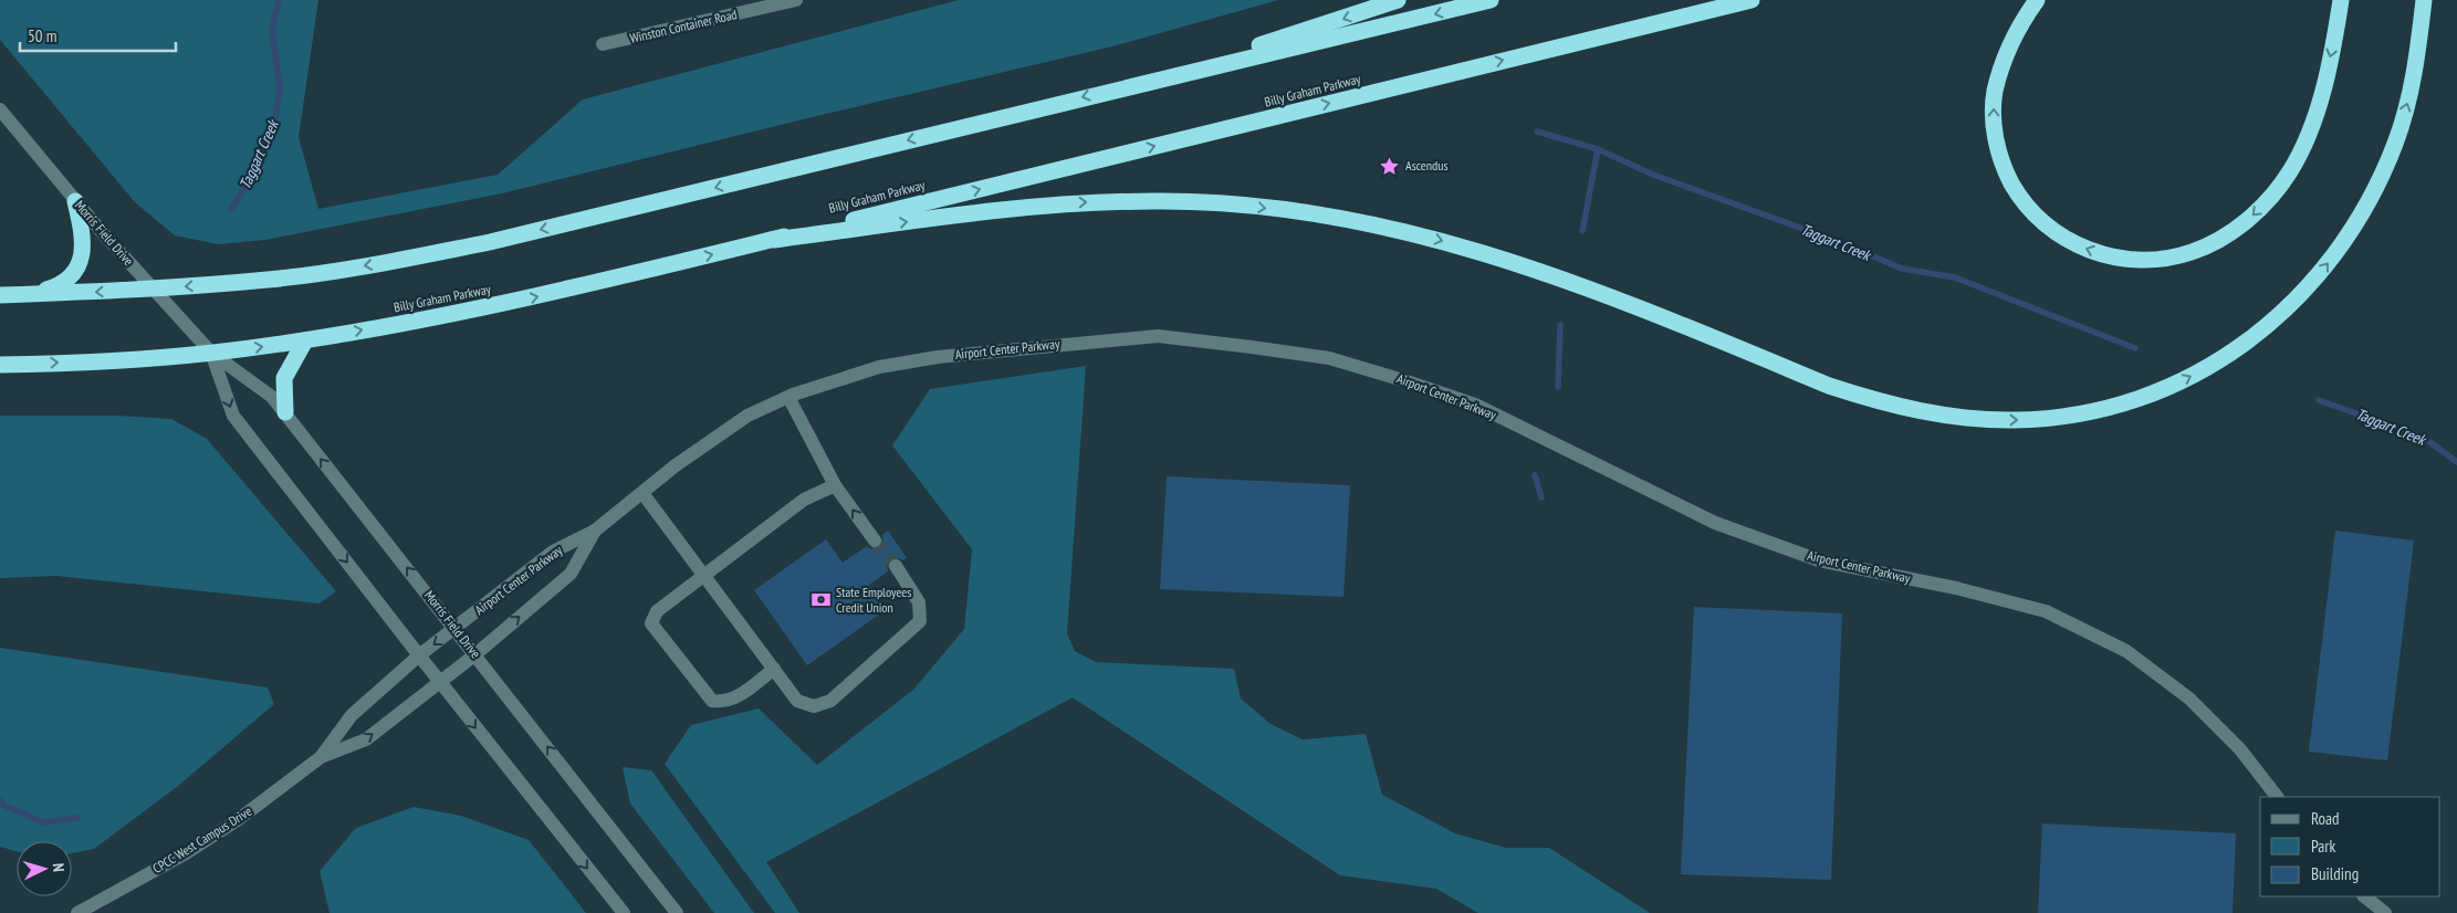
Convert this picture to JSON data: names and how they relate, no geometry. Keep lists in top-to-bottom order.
{
  "streets": {
    "highway": ["Billy Graham Parkway"],
    "street": [
      "Winston Container Road",
      "Morris Field Drive",
      "Airport Center Parkway",
      "CPCC West Campus Drive"
    ]
  },
  "crossings": [
    ["Billy Graham Parkway", "Morris Field Drive"],
    ["Morris Field Drive", "Airport Center Parkway"],
    ["Morris Field Drive", "CPCC West Campus Drive"],
    ["Airport Center Parkway", "CPCC West Campus Drive"]
  ],
  "water": ["Taggart Creek"],
  "places": {
    "place": ["Ascendus"],
    "bank": ["State Employees Credit Union"]
  },
  "legend": ["Road", "Park", "Building"],
  "scale_bar": "50 m",
  "north": "right"
}
